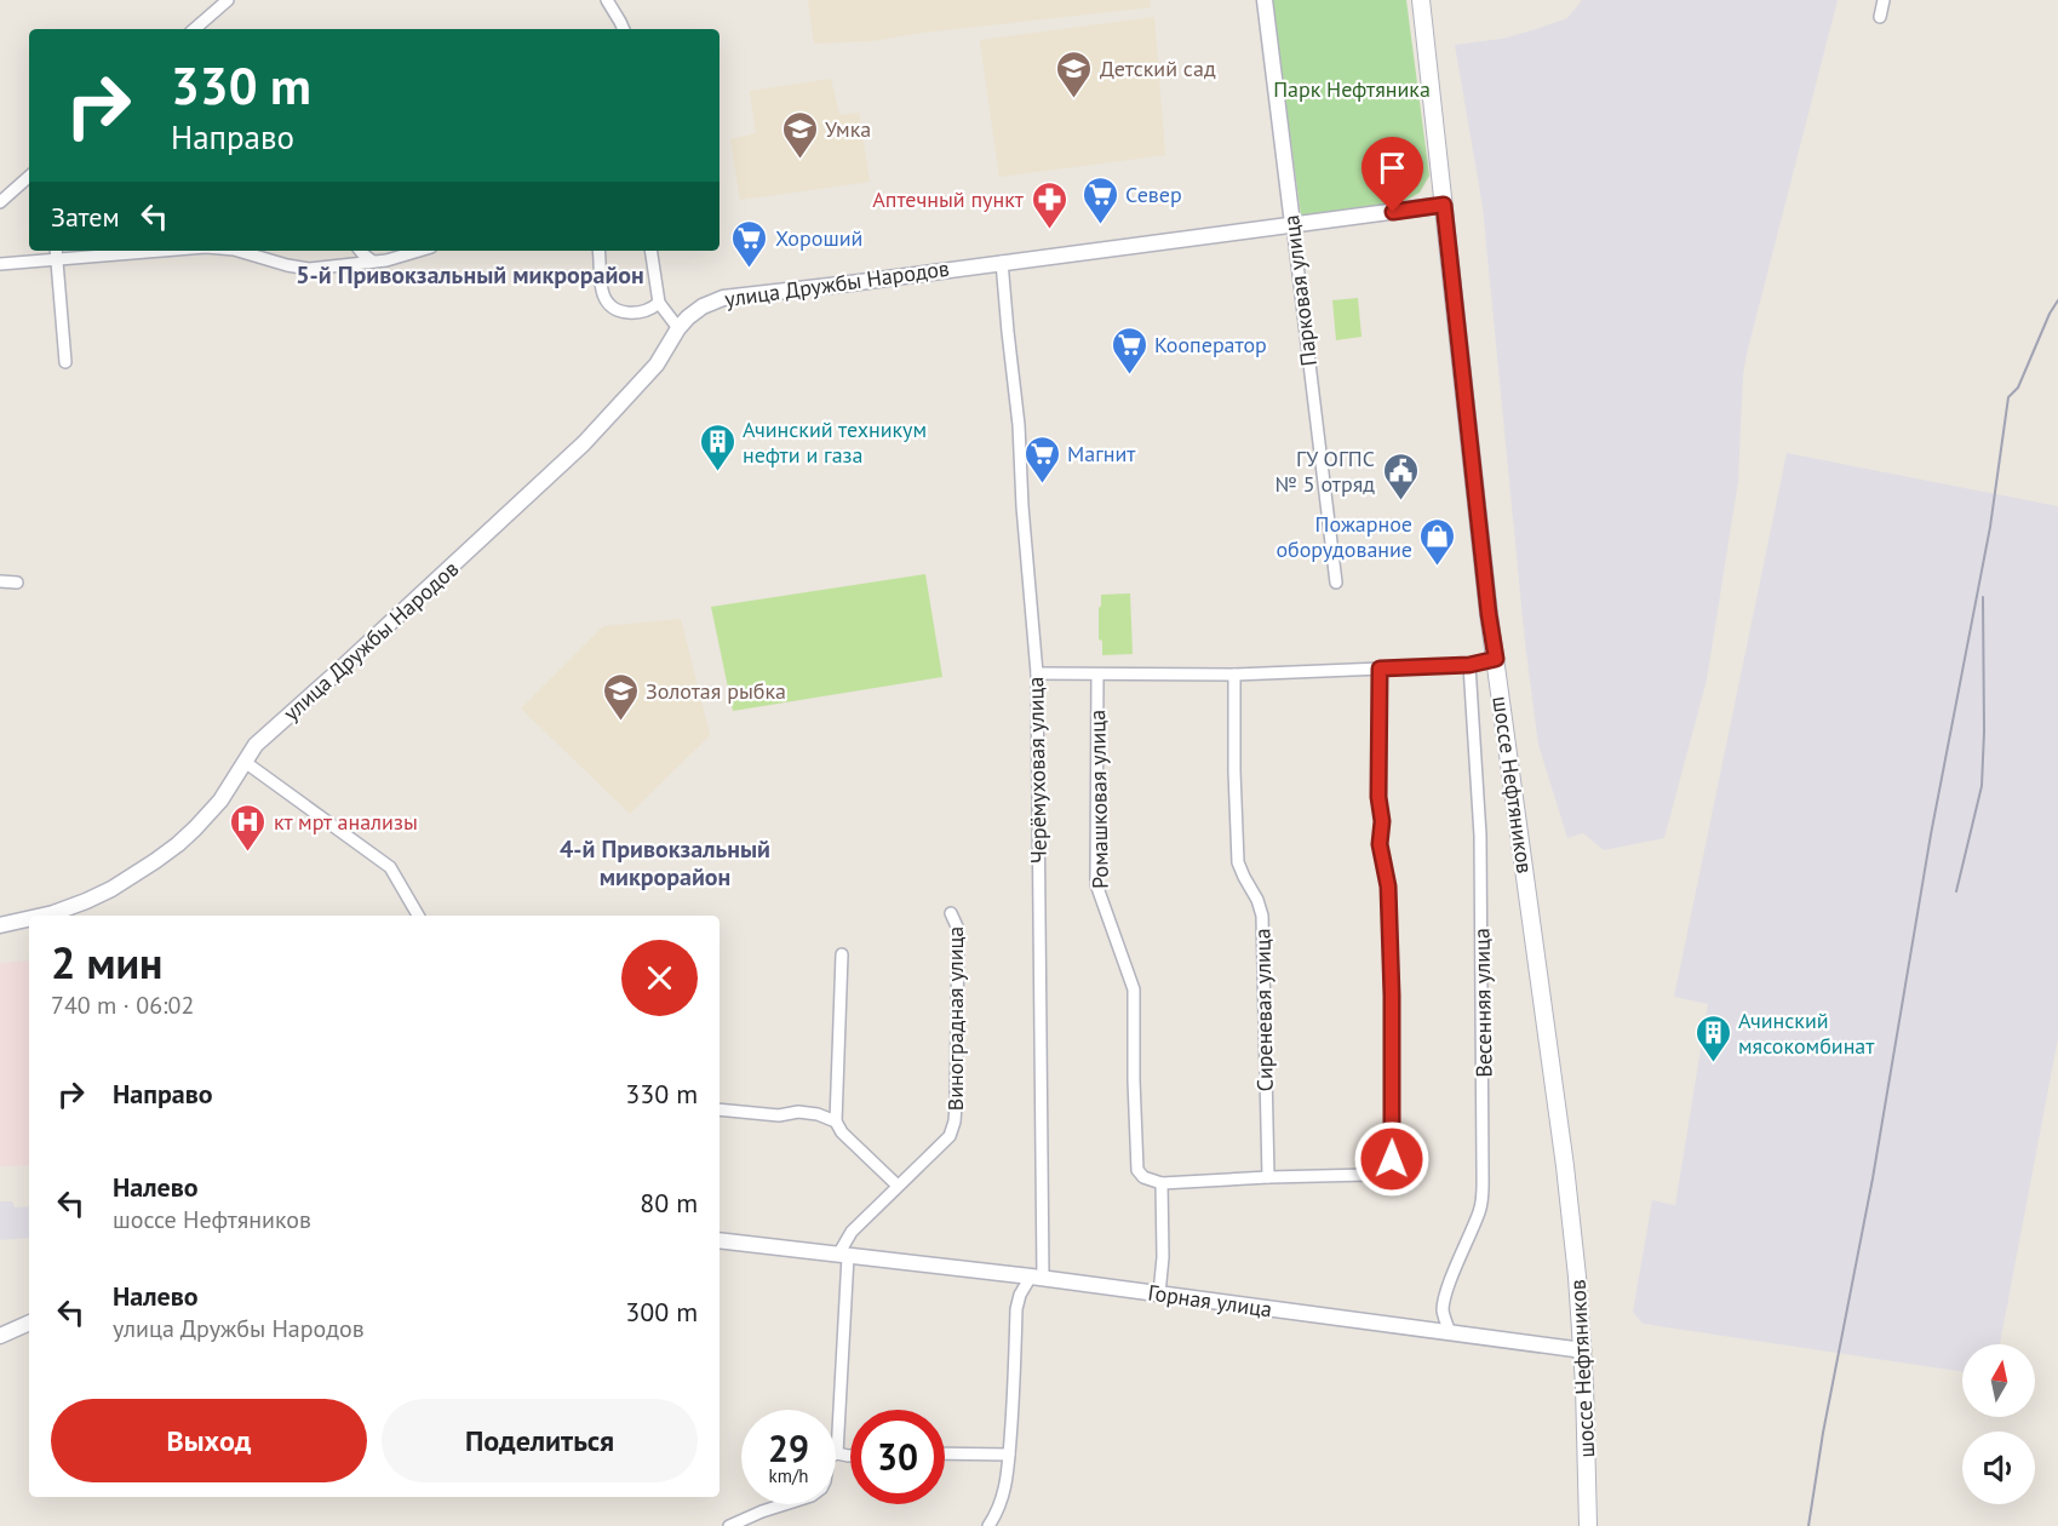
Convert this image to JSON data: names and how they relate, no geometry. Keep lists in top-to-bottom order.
{
  "streets": {
    "main road": ["шоссе Нефтяников"],
    "street": [
      "улица Дружбы Народов",
      "Парковая улица",
      "Черёмуховая улица",
      "Ромашковая улица",
      "Весенняя улица",
      "Сиреневая улица",
      "Виноградная улица",
      "Горная улица"
    ]
  },
  "crossings": [
    ["улица Дружбы Народов", "Парковая улица"],
    ["улица Дружбы Народов", "Черёмуховая улица"],
    ["улица Дружбы Народов", "шоссе Нефтяников"],
    ["Черёмуховая улица", "Горная улица"],
    ["шоссе Нефтяников", "Горная улица"],
    ["Весенняя улица", "Горная улица"],
    ["Виноградная улица", "Горная улица"]
  ],
  "districts": ["5-й Привокзальный микрорайон", "4-й Привокзальный микрорайон"],
  "parks": ["Парк Нефтяника"],
  "places": {
    "school or university": ["Детский сад", "Умка", "Золотая рыбка"],
    "supermarket": [
      "Север",
      "Хороший",
      "Кооператор",
      "Магнит"
    ],
    "pharmacy": ["Аптечный пункт"],
    "building": ["Ачинский техникум нефти и газа", "Ачинский мясокомбинат"],
    "public building": ["ГУ ОГПС № 5 отряд"],
    "shop": ["Пожарное оборудование"],
    "hospital": ["кт мрт анализы"]
  },
  "north": "top",
  "page": {
    "turn": ["330 m", "Направо"],
    "then": "Затем",
    "heading": ["2 мин", "740 m · 06:02"],
    "list": [
      {
        "name": "Направо",
        "value": "330 m"
      },
      {
        "name": "Налево",
        "note": "шоссе Нефтяников",
        "value": "80 m"
      },
      {
        "name": "Налево",
        "note": "улица Дружбы Народов",
        "value": "300 m"
      }
    ],
    "buttons": ["Выход", "Поделиться"],
    "speed": "29 km/h",
    "limit": "30"
  }
}
